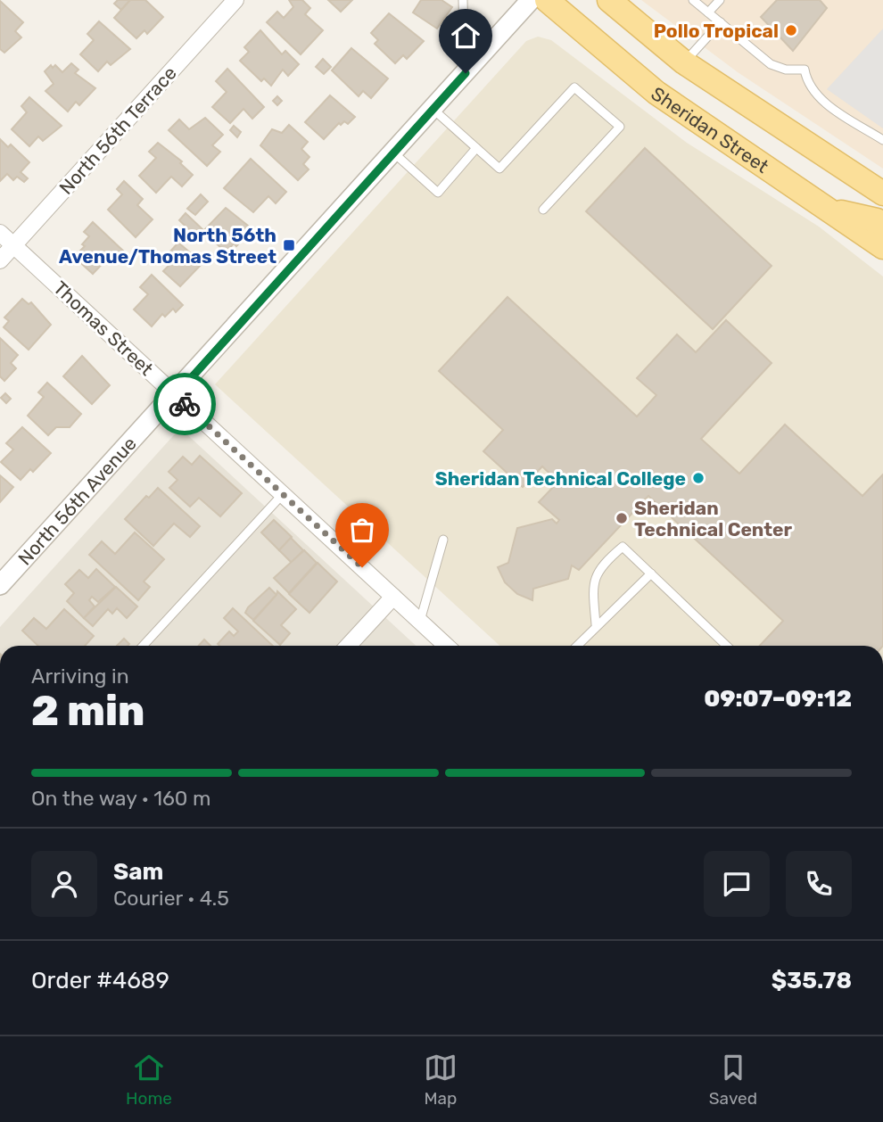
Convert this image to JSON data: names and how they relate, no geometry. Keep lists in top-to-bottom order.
{
  "streets": {
    "main road": ["Sheridan Street"],
    "street": ["North 56th Terrace", "Thomas Street", "North 56th Avenue"]
  },
  "crossings": [
    ["North 56th Terrace", "Thomas Street"],
    ["Thomas Street", "North 56th Avenue"]
  ],
  "places": {
    "other": ["Pollo Tropical", "Sheridan Technical College", "Sheridan Technical Center"],
    "transit": ["North 56th Avenue/Thomas Street"]
  },
  "page": {
    "heading": ["2 min", "Arriving in", "09:07–09:12"],
    "panel": [
      "Sam",
      "Courier · 4.5",
      "Order #4689",
      "$35.78"
    ],
    "bar": "On the way · 160 m",
    "tabs": ["Home", "Map", "Saved"]
  }
}
